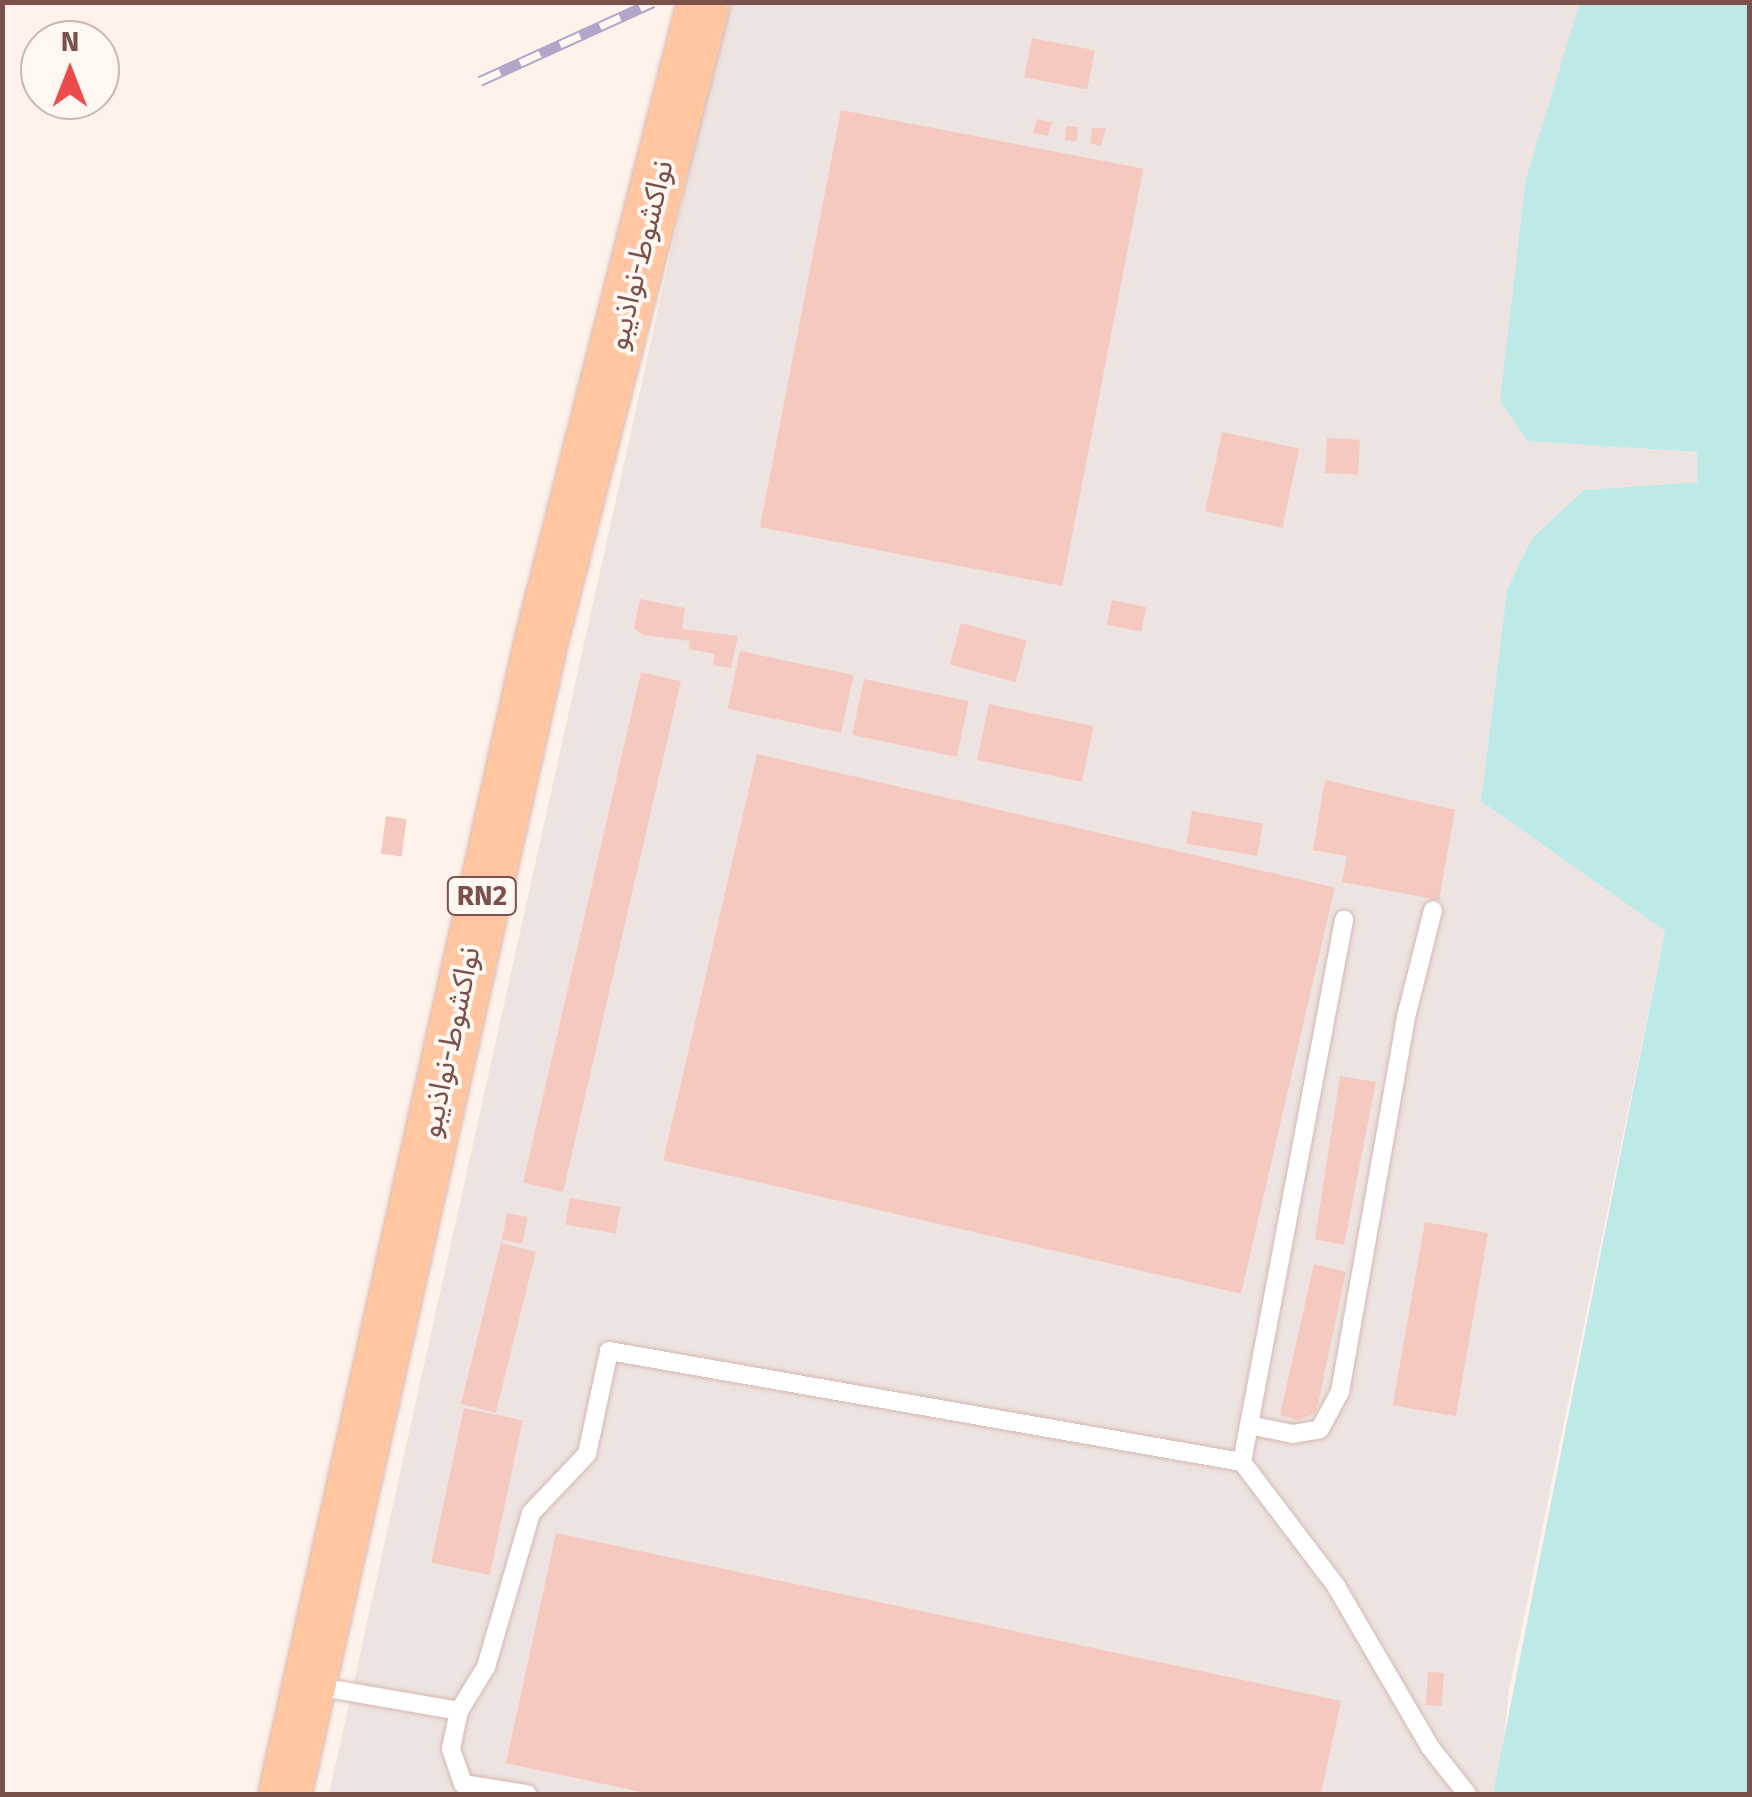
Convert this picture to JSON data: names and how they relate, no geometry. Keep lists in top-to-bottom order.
{
  "streets": {
    "main road": ["نواكشوط-نواذيبو", "RN2"]
  },
  "north": "top"
}
